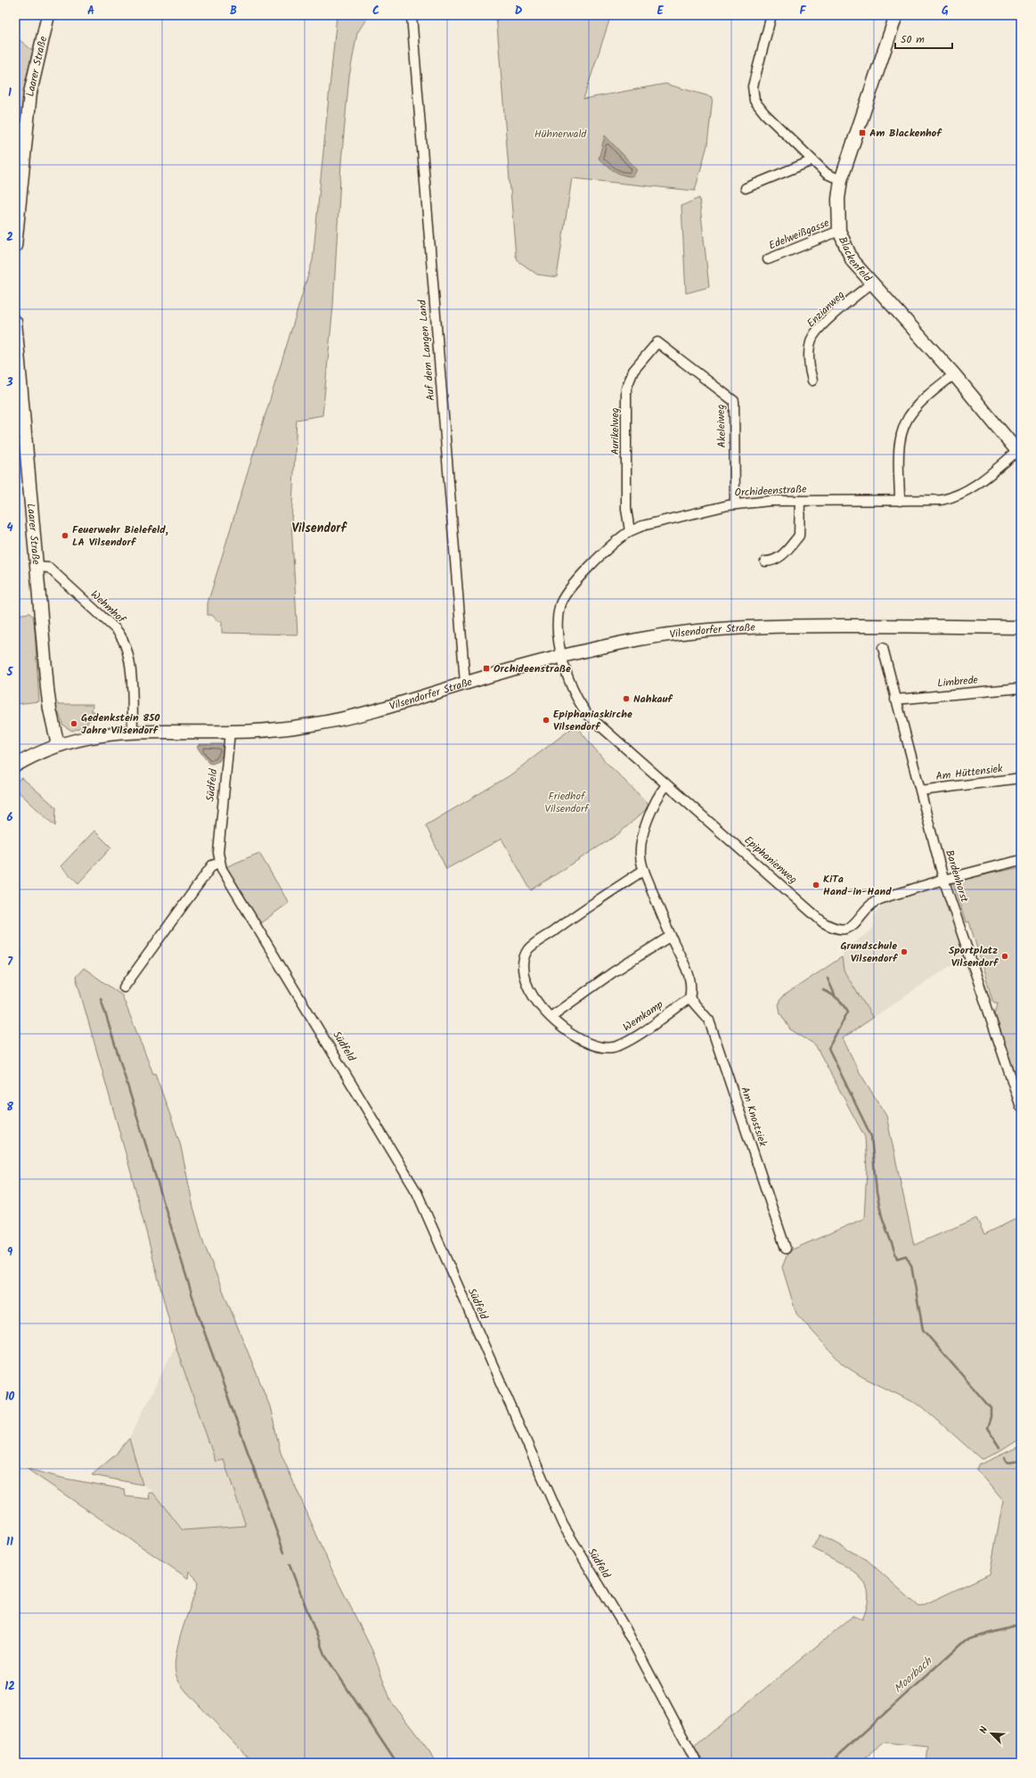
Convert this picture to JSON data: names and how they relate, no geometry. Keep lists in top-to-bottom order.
{
  "streets": {
    "street": [
      "Laarer Straße",
      "Edelweißgasse",
      "Blackenfeld",
      "Enzianweg",
      "Auf dem Langen Land",
      "Akeleiweg",
      "Aurikelweg",
      "Orchideenstraße",
      "Wehmhof",
      "Vilsendorfer Straße",
      "Limbrede",
      "Am Hüttensiek",
      "Südfeld",
      "Epiphanienweg",
      "Bardenhorst",
      "Wemkamp",
      "Am Knostsiek"
    ]
  },
  "crossings": [
    ["Laarer Straße", "Wehmhof"],
    ["Laarer Straße", "Vilsendorfer Straße"],
    ["Edelweißgasse", "Blackenfeld"],
    ["Blackenfeld", "Enzianweg"],
    ["Blackenfeld", "Orchideenstraße"],
    ["Auf dem Langen Land", "Vilsendorfer Straße"],
    ["Akeleiweg", "Aurikelweg"],
    ["Akeleiweg", "Orchideenstraße"],
    ["Aurikelweg", "Orchideenstraße"],
    ["Orchideenstraße", "Vilsendorfer Straße"],
    ["Orchideenstraße", "Epiphanienweg"],
    ["Wehmhof", "Vilsendorfer Straße"],
    ["Vilsendorfer Straße", "Südfeld"],
    ["Vilsendorfer Straße", "Epiphanienweg"],
    ["Limbrede", "Bardenhorst"],
    ["Am Hüttensiek", "Bardenhorst"],
    ["Epiphanienweg", "Bardenhorst"],
    ["Wemkamp", "Am Knostsiek"]
  ],
  "districts": ["Vilsendorf"],
  "water": ["Moorbach"],
  "parks": ["Hühnerwald", "Friedhof Vilsendorf"],
  "places": {
    "transit": ["Am Blackenhof", "Orchideenstraße"],
    "other": [
      "Feuerwehr Bielefeld, LA Vilsendorf",
      "Nahkauf",
      "Epiphaniaskirche Vilsendorf",
      "Gedenkstein 850 Jahre Vilsendorf",
      "KiTa Hand-in-Hand",
      "Grundschule Vilsendorf",
      "Sportplatz Vilsendorf"
    ]
  },
  "scale_bar": "50 m",
  "north": "top left",
  "grid": {
    "columns": [
      "A",
      "B",
      "C",
      "D",
      "E",
      "F",
      "G"
    ],
    "rows": [
      "1",
      "2",
      "3",
      "4",
      "5",
      "6",
      "7",
      "8",
      "9",
      "10",
      "11",
      "12"
    ]
  }
}
